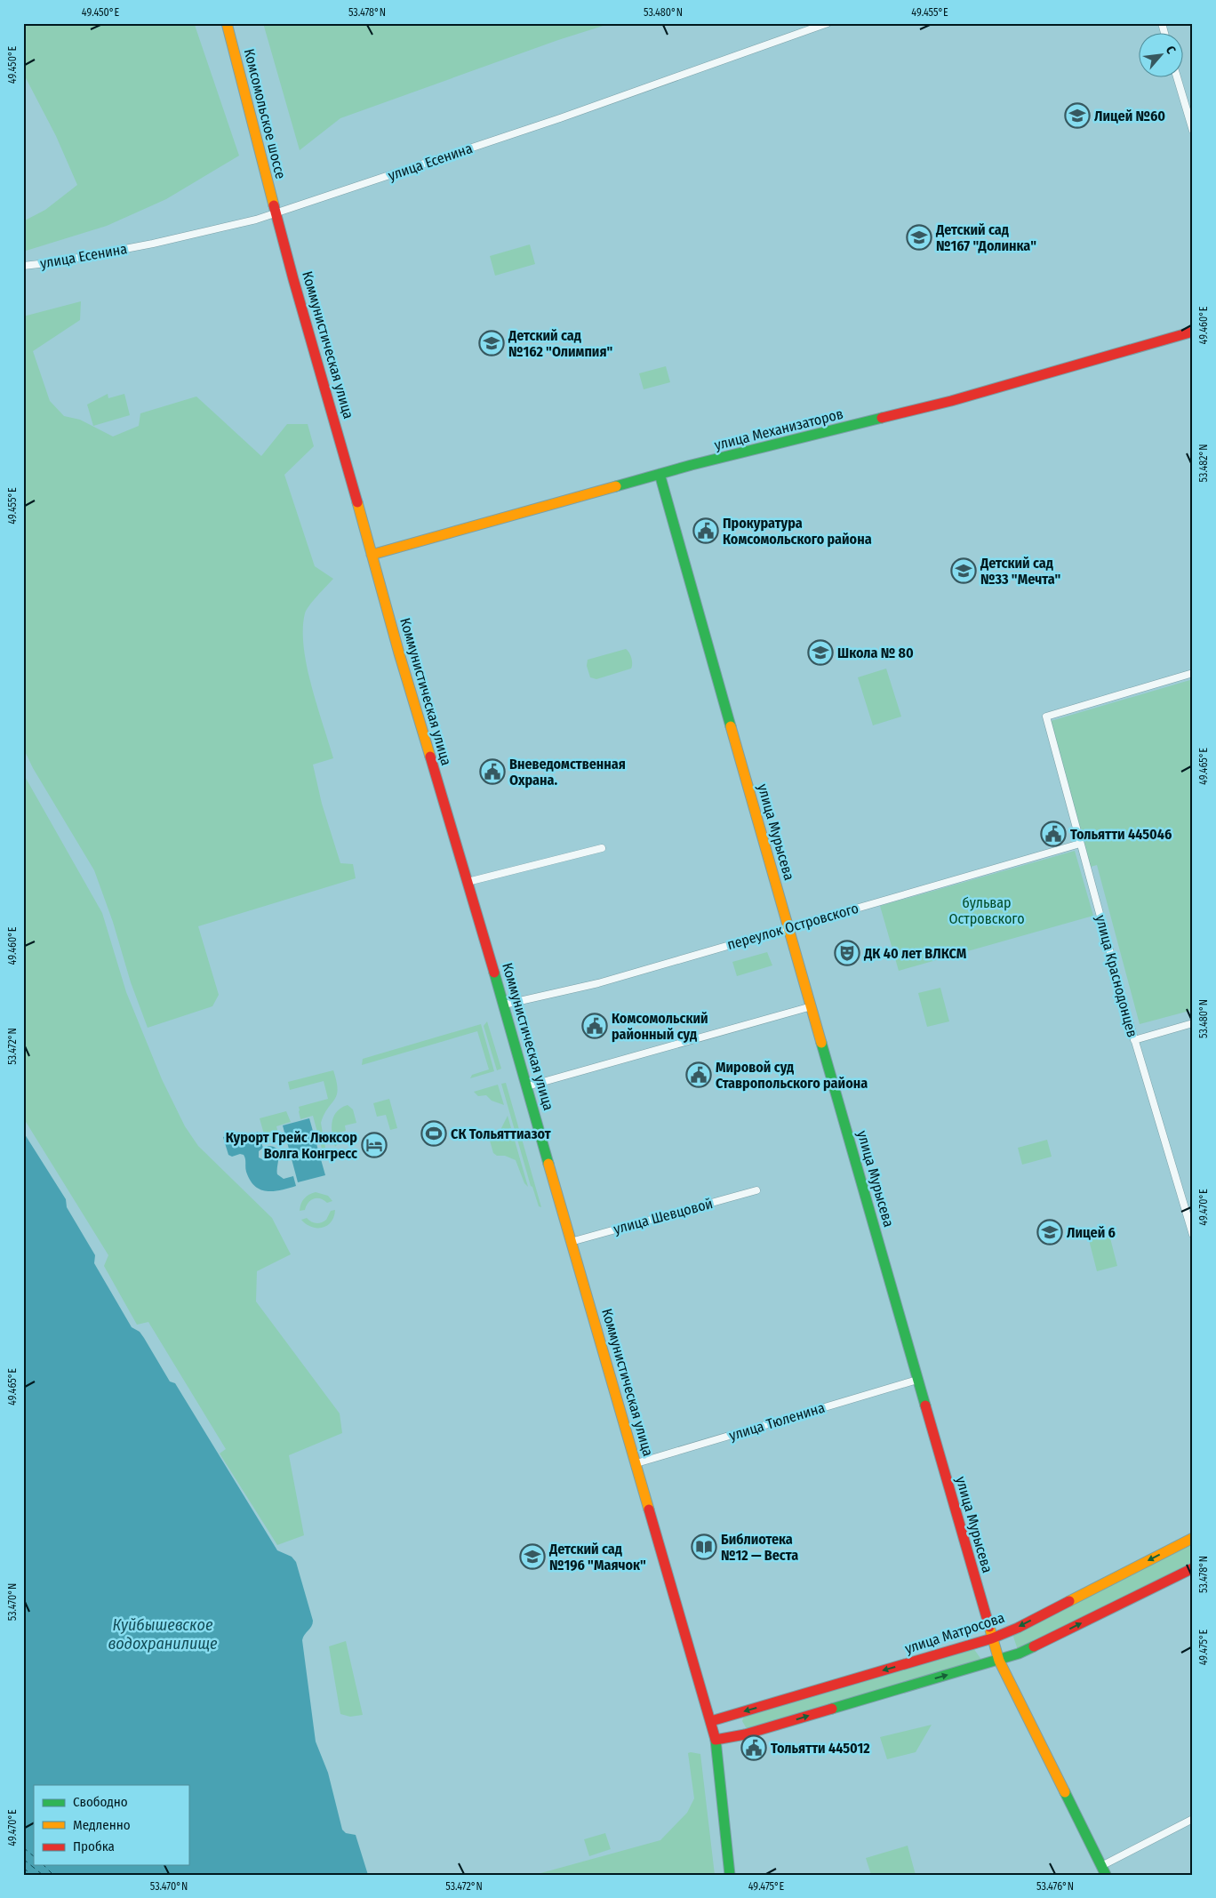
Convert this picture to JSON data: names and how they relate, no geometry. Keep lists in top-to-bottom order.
{
  "streets": {
    "main road": [
      "Комсомольское шоссе",
      "Коммунистическая улица",
      "улица Механизаторов",
      "улица Мурысева",
      "улица Матросова"
    ],
    "street": [
      "улица Есенина",
      "переулок Островского",
      "улица Краснодонцев",
      "улица Шевцовой",
      "улица Тюленина"
    ]
  },
  "crossings": [
    ["Комсомольское шоссе", "улица Есенина"],
    ["Комсомольское шоссе", "Коммунистическая улица"],
    ["улица Есенина", "Коммунистическая улица"],
    ["Коммунистическая улица", "улица Механизаторов"],
    ["Коммунистическая улица", "переулок Островского"],
    ["Коммунистическая улица", "улица Шевцовой"],
    ["Коммунистическая улица", "улица Тюленина"],
    ["Коммунистическая улица", "улица Матросова"],
    ["улица Механизаторов", "улица Мурысева"],
    ["улица Мурысева", "переулок Островского"],
    ["улица Мурысева", "улица Тюленина"],
    ["улица Мурысева", "улица Матросова"],
    ["переулок Островского", "улица Краснодонцев"]
  ],
  "water": ["Куйбышевское водохранилище"],
  "parks": ["бульвар Островского"],
  "places": {
    "school or university": [
      "Лицей №60",
      "Детский сад №167 \"Долинка\"",
      "Детский сад №162 \"Олимпия\"",
      "Детский сад №33 \"Мечта\"",
      "Школа № 80",
      "Лицей 6",
      "Детский сад №196 \"Маячок\""
    ],
    "public building": [
      "Прокуратура Комсомольского района",
      "Вневедомственная Охрана.",
      "Тольятти 445046",
      "Комсомольский районный суд",
      "Мировой суд Ставропольского района",
      "Тольятти 445012"
    ],
    "theatre": ["ДК 40 лет ВЛКСМ"],
    "sports": ["СК Тольяттиазот"],
    "hotel": ["Курорт Грейс Люксор Волга Конгресс"],
    "library": ["Библиотека №12 — Веста"]
  },
  "legend": ["Свободно", "Медленно", "Пробка"],
  "north": "top right",
  "coordinates": [
    "49.450°E",
    "53.478°N",
    "53.480°N",
    "49.455°E",
    "49.460°E",
    "53.482°N",
    "49.465°E",
    "53.472°N",
    "49.470°E",
    "53.470°N",
    "49.475°E",
    "53.476°N"
  ]
}
